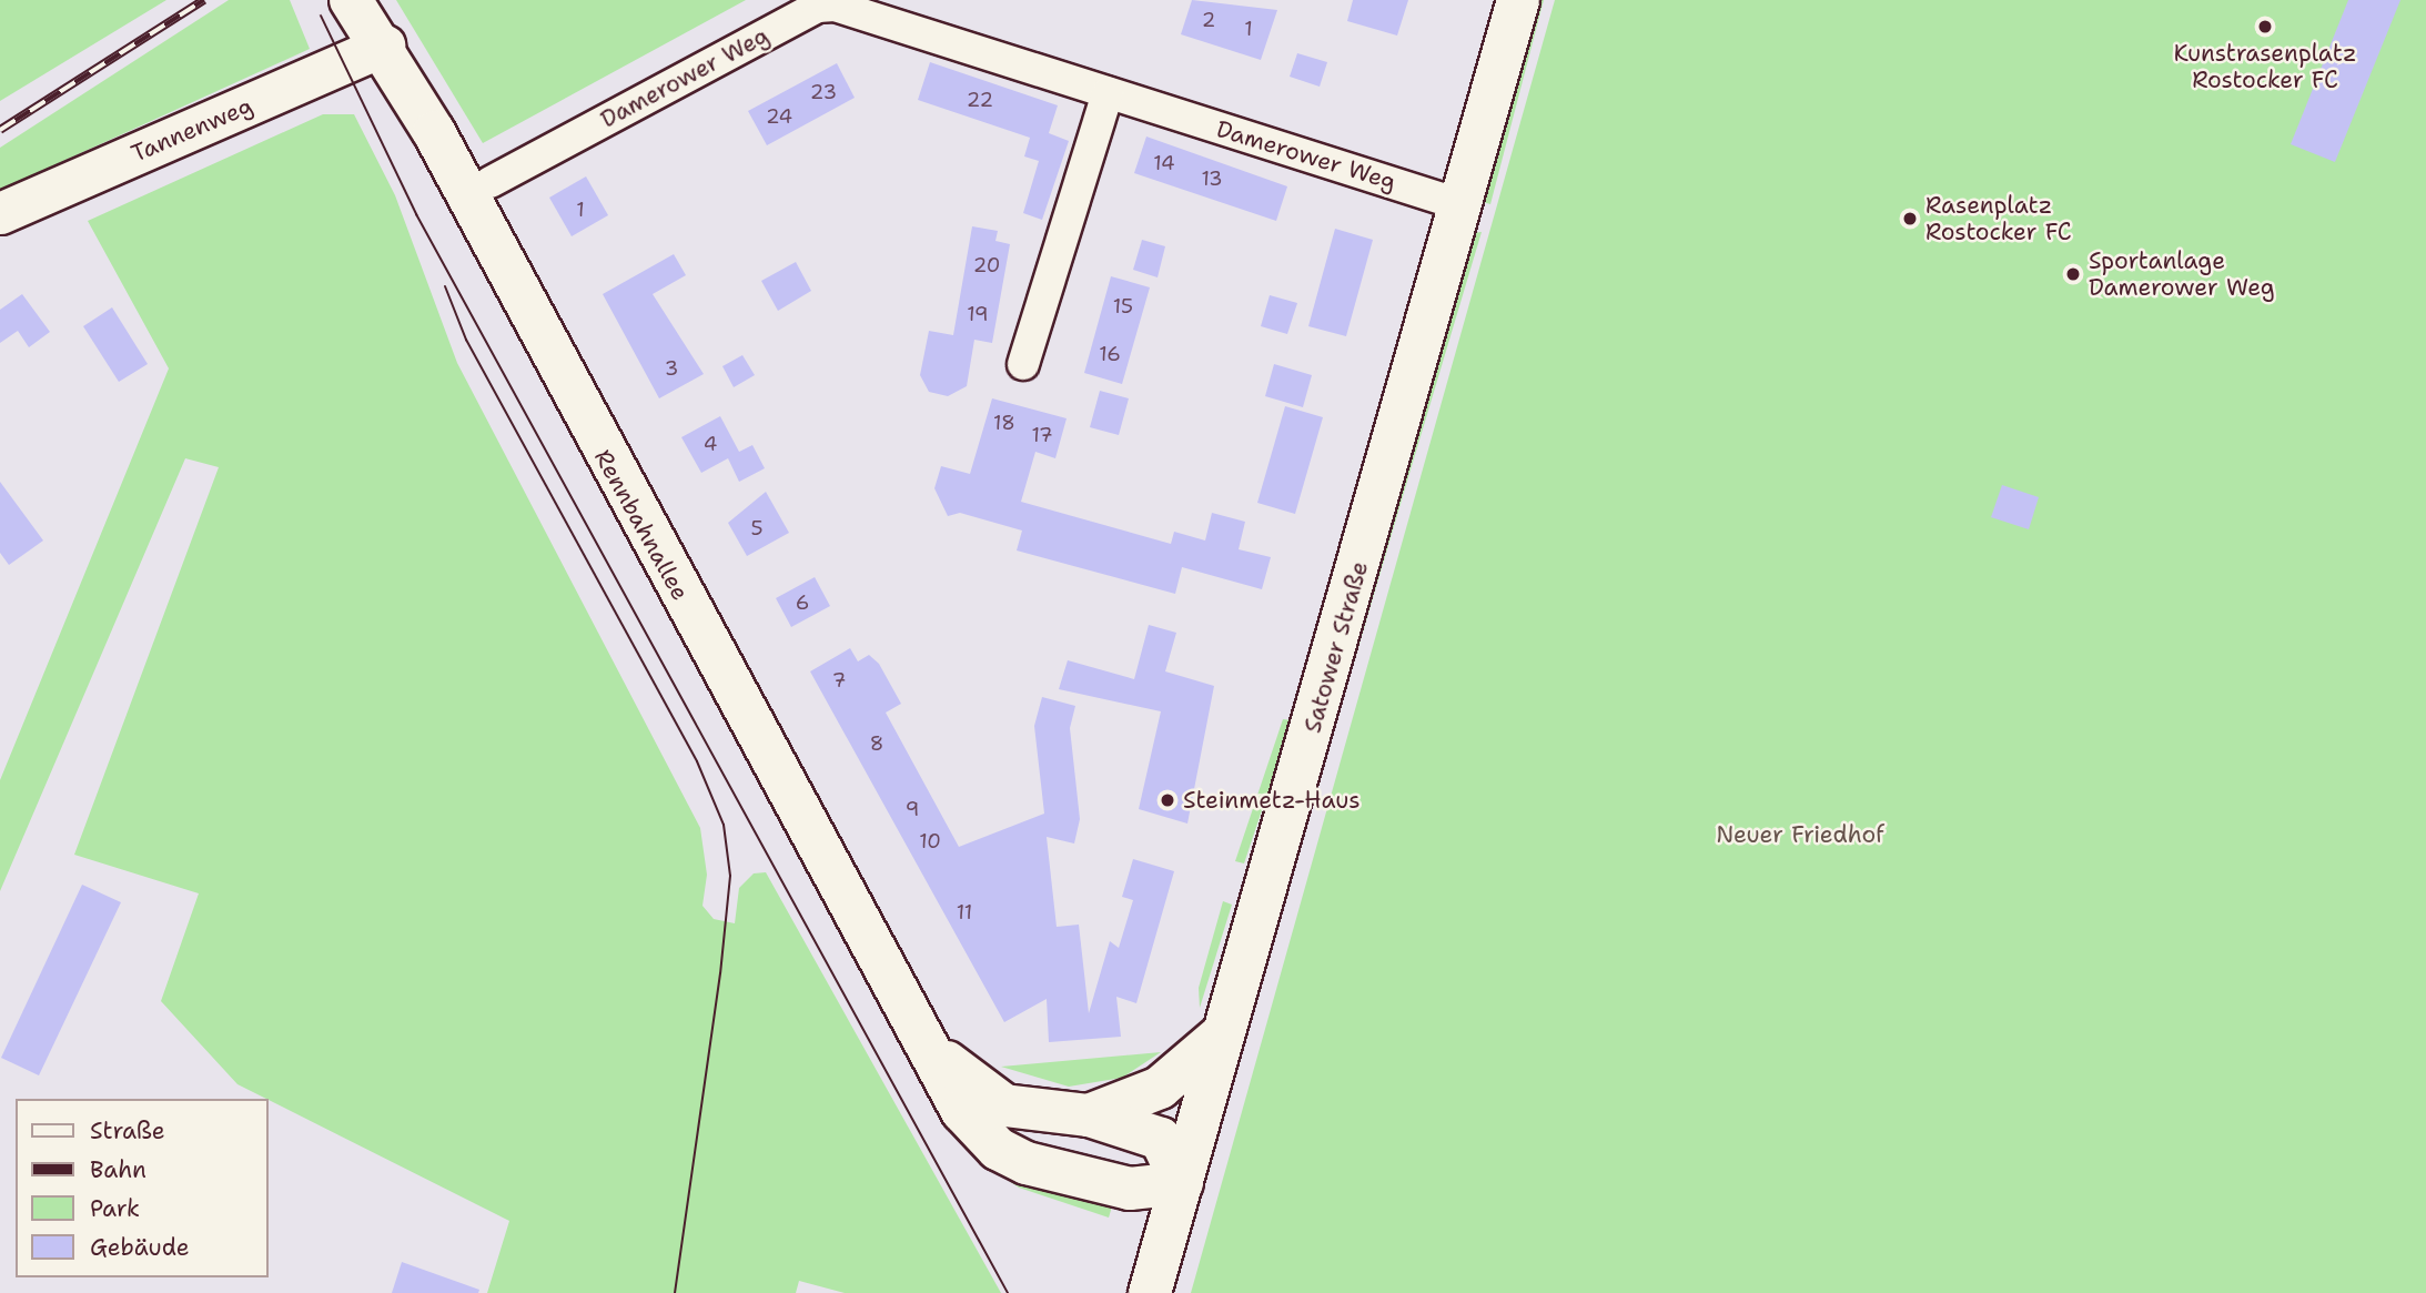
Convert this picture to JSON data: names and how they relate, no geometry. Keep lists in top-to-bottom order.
{
  "streets": {
    "main road": ["Rennbahnallee", "Satower Straße"],
    "street": ["Damerower Weg", "Tannenweg"]
  },
  "crossings": [
    ["Damerower Weg", "Satower Straße"],
    ["Tannenweg", "Rennbahnallee"],
    ["Rennbahnallee", "Satower Straße"]
  ],
  "parks": ["Neuer Friedhof"],
  "places": [
    "Kunstrasenplatz Rostocker FC",
    "Rasenplatz Rostocker FC",
    "Sportanlage Damerower Weg",
    "Steinmetz-Haus"
  ],
  "house_numbers": [
    "2",
    "1",
    "23",
    "22",
    "24",
    "14",
    "13",
    "1",
    "20",
    "15",
    "19",
    "16",
    "3",
    "18",
    "17",
    "4",
    "5",
    "6",
    "7",
    "8",
    "9",
    "10",
    "11"
  ],
  "legend": [
    "Straße",
    "Bahn",
    "Park",
    "Gebäude"
  ]
}
